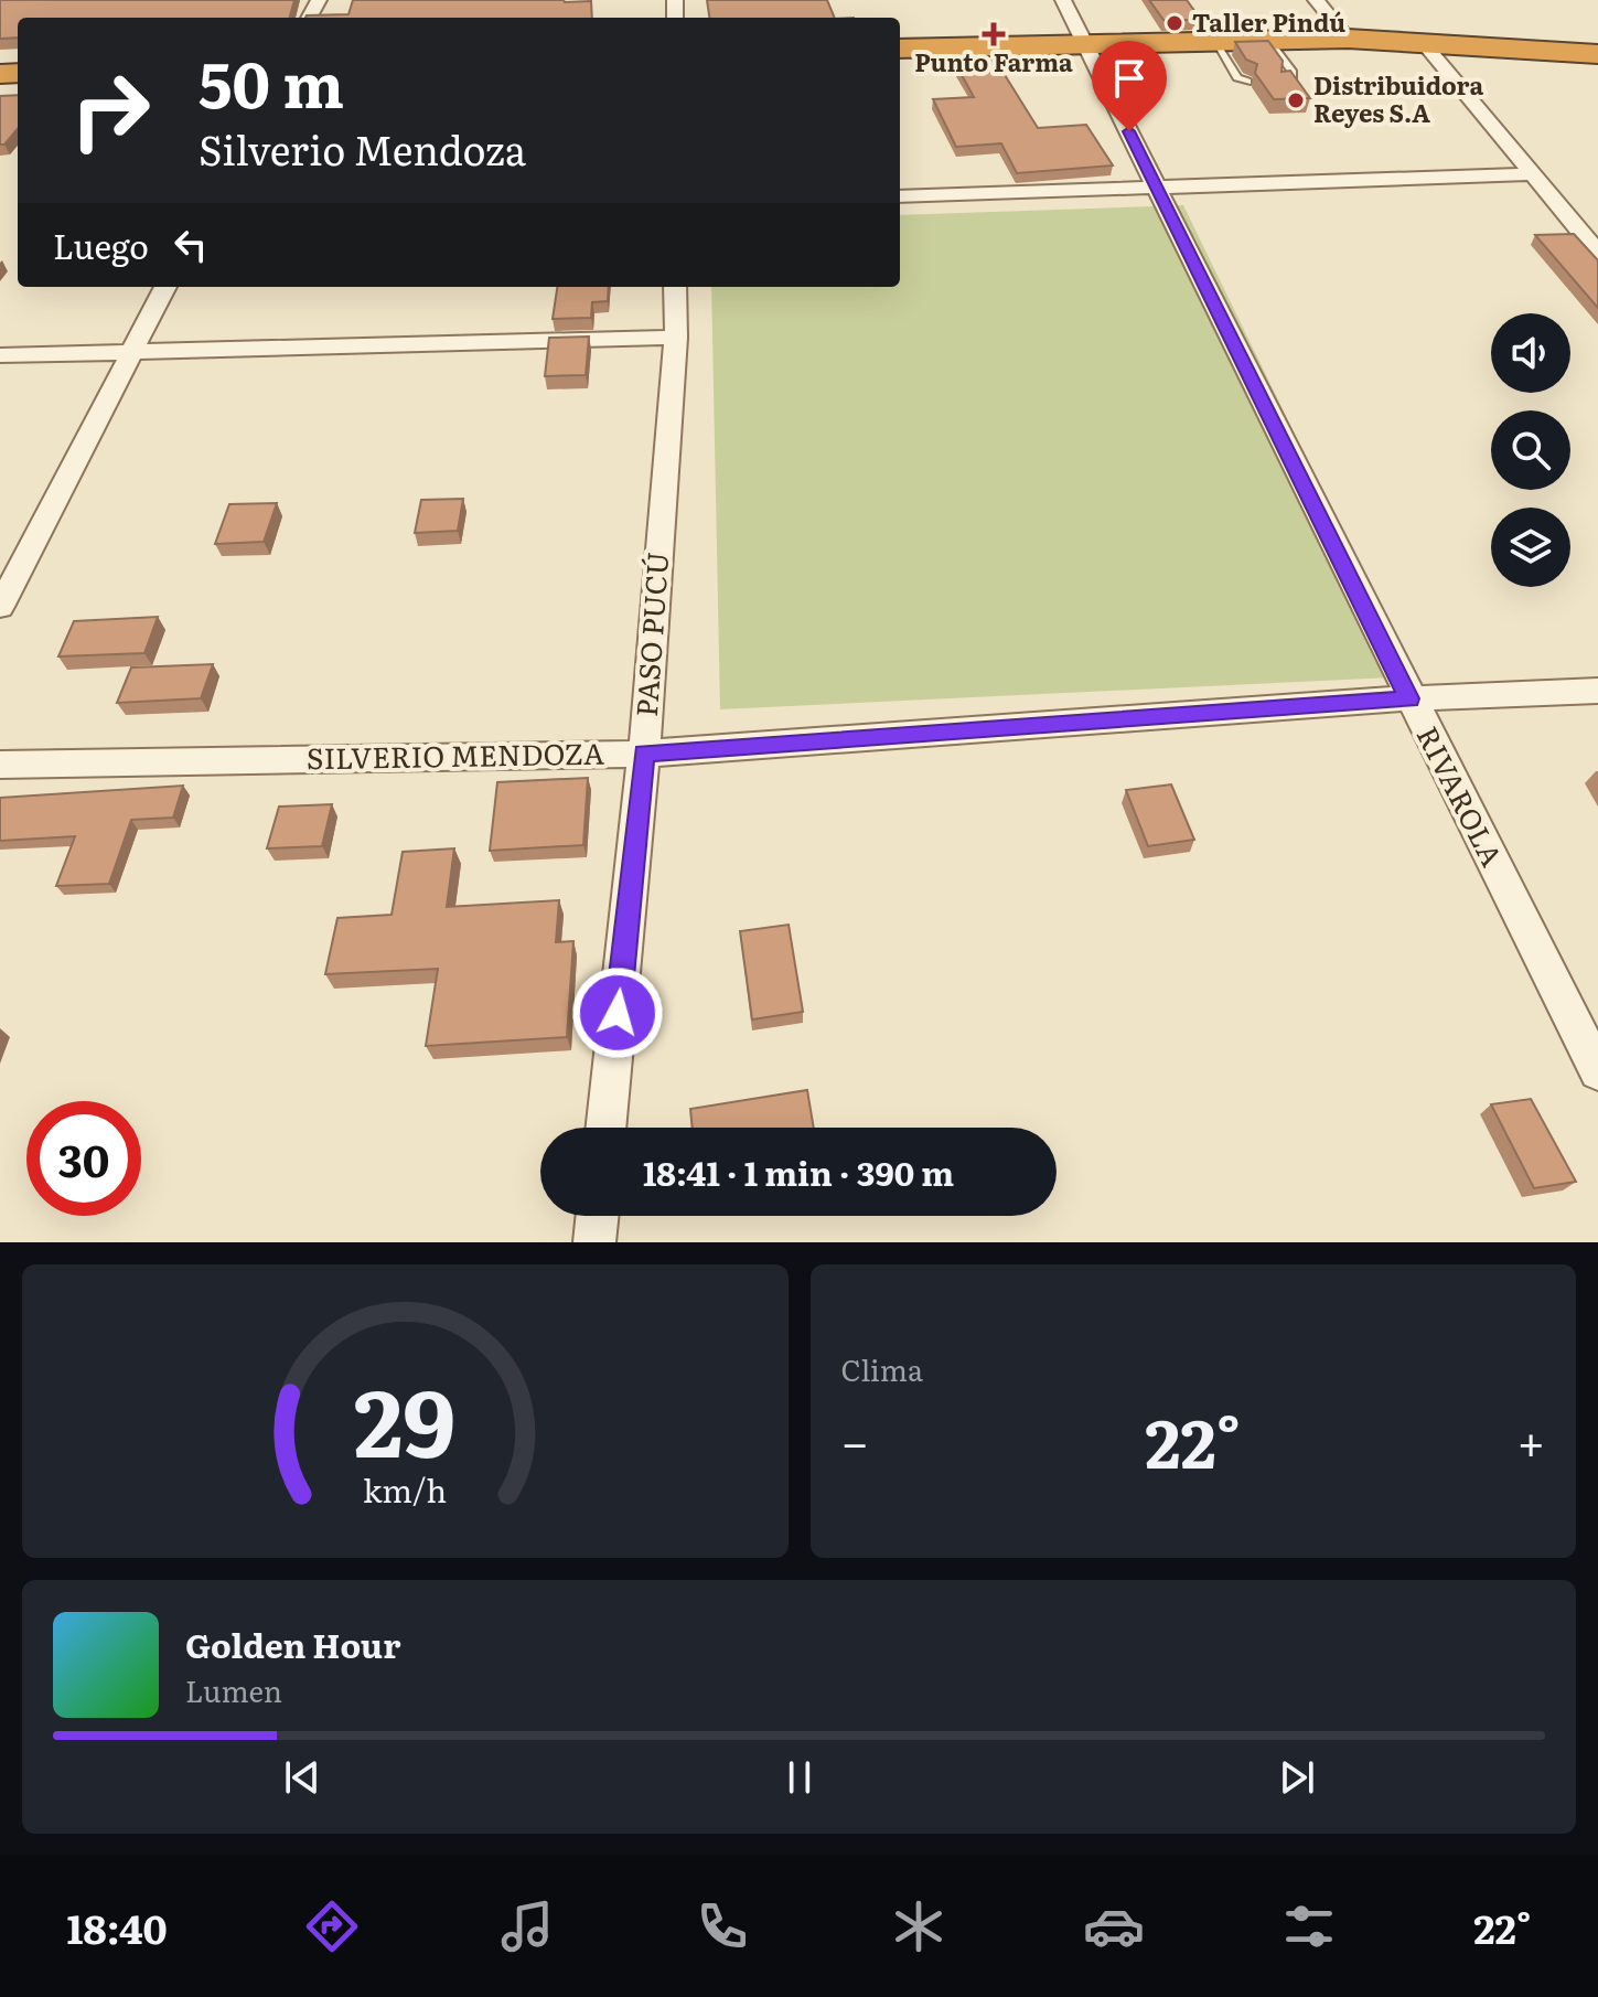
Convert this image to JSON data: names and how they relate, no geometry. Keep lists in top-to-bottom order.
{
  "streets": {
    "street": ["PASO PUCÚ", "SILVERIO MENDOZA", "RIVAROLA"]
  },
  "crossings": [
    ["PASO PUCÚ", "SILVERIO MENDOZA"],
    ["SILVERIO MENDOZA", "RIVAROLA"]
  ],
  "places": {
    "other": ["Taller Pindú", "Distribuidora Reyes S.A"],
    "health": ["Punto Farma"]
  },
  "page": {
    "turn": ["50 m", "Silverio Mendoza"],
    "then": "Luego",
    "limit": "30",
    "trip": "18:41 · 1 min · 390 m",
    "tile": "Clima",
    "heat": ["−", "22°", "+"],
    "song": ["Golden Hour", "Lumen"],
    "tabs": ["18:40", "22°"],
    "gauge": ["29", "km/h"]
  }
}
